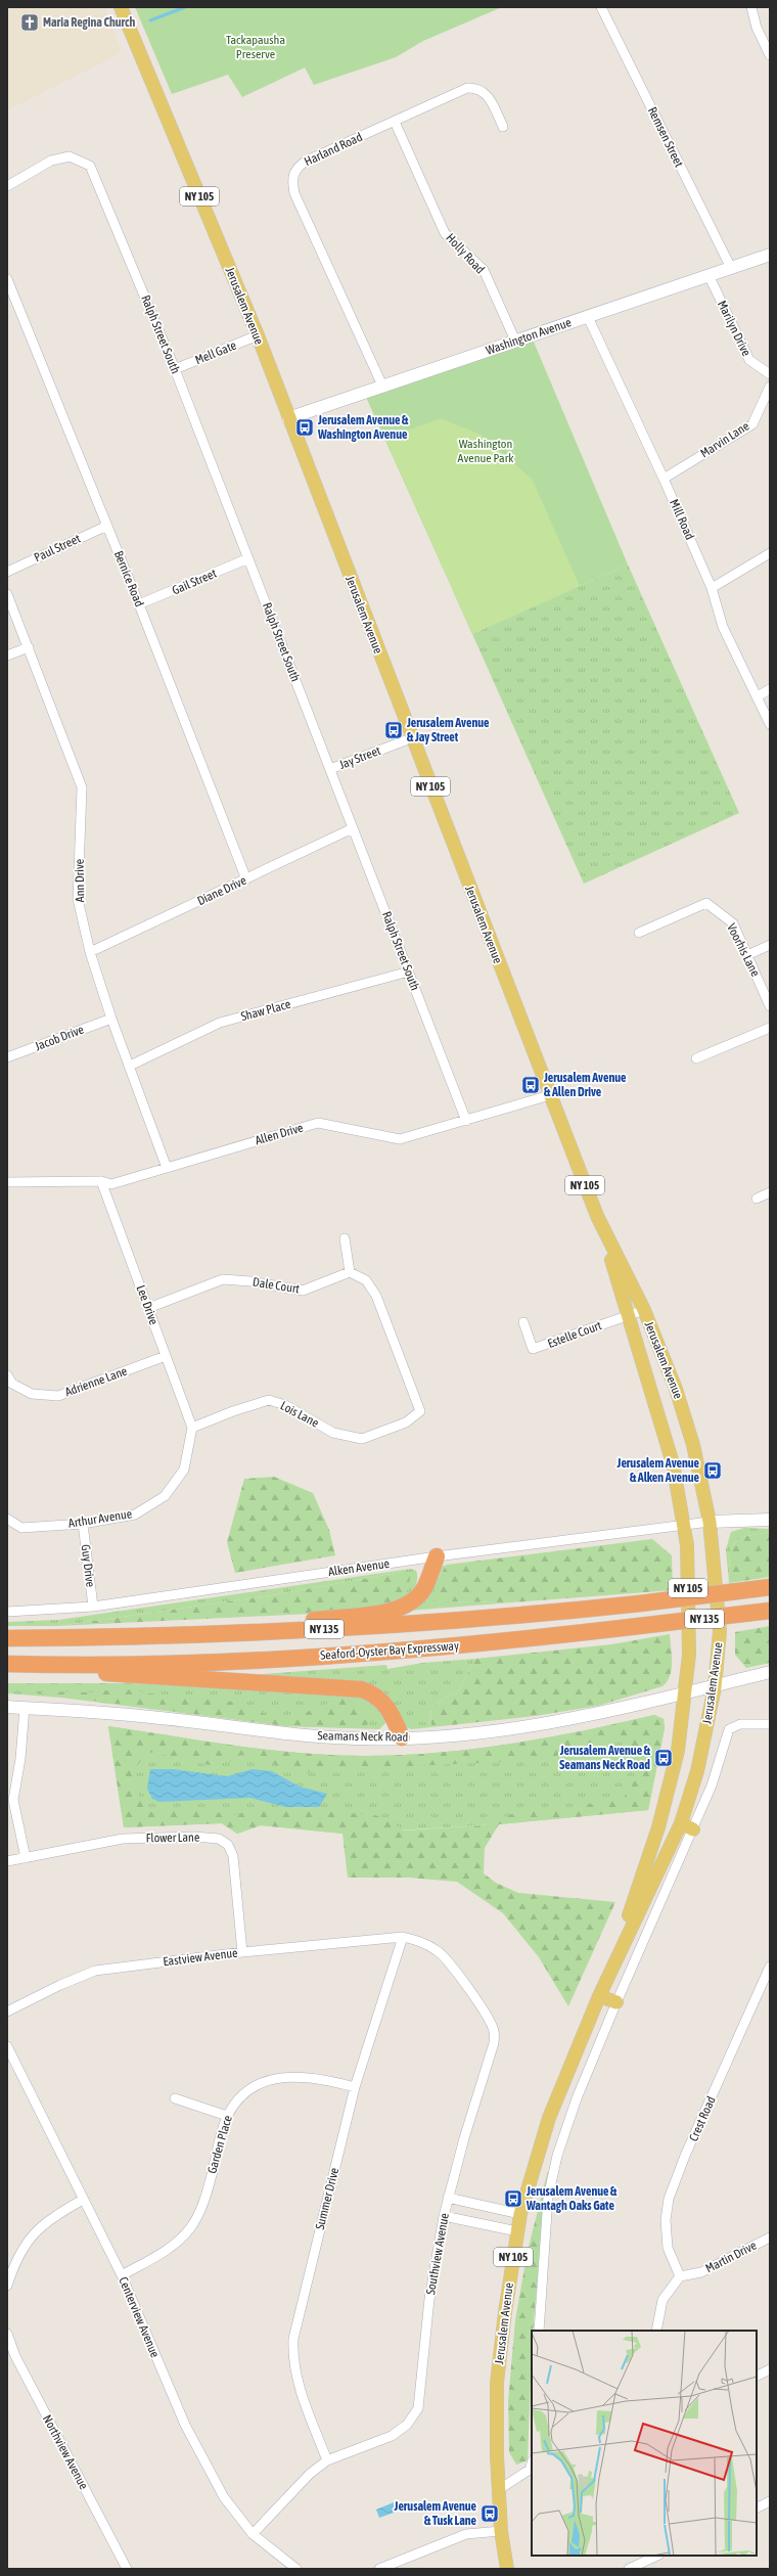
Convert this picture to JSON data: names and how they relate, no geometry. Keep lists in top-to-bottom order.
{
  "streets": {
    "highway": ["NY 135", "Seaford-Oyster Bay Expressway"],
    "main road": [
      "NY 105",
      "Jerusalem Avenue",
      "Washington Avenue",
      "Seamans Neck Road"
    ],
    "street": [
      "Remsen Street",
      "Harland Road",
      "Holly Road",
      "Marilyn Drive",
      "Ralph Street South",
      "Mell Gate",
      "Marvin Lane",
      "Mill Road",
      "Paul Street",
      "Bernice Road",
      "Gail Street",
      "Jay Street",
      "Ann Drive",
      "Diane Drive",
      "Voorhis Lane",
      "Shaw Place",
      "Jacob Drive",
      "Allen Drive",
      "Dale Court",
      "Lee Drive",
      "Estelle Court",
      "Adrienne Lane",
      "Lois Lane",
      "Arthur Avenue",
      "Guy Drive",
      "Alken Avenue",
      "Flower Lane",
      "Eastview Avenue",
      "Crest Road",
      "Garden Place",
      "Summer Drive",
      "Southview Avenue",
      "Martin Drive",
      "Centerview Avenue",
      "Northview Avenue"
    ]
  },
  "crossings": [
    ["Remsen Street", "Washington Avenue"],
    ["Harland Road", "Holly Road"],
    ["Harland Road", "Washington Avenue"],
    ["Holly Road", "Washington Avenue"],
    ["Jerusalem Avenue", "Washington Avenue"],
    ["Jerusalem Avenue", "Mell Gate"],
    ["Jerusalem Avenue", "Jay Street"],
    ["Jerusalem Avenue", "Allen Drive"],
    ["Jerusalem Avenue", "Estelle Court"],
    ["Jerusalem Avenue", "Alken Avenue"],
    ["Jerusalem Avenue", "Seamans Neck Road"],
    ["Marilyn Drive", "Washington Avenue"],
    ["Ralph Street South", "Mell Gate"],
    ["Ralph Street South", "Gail Street"],
    ["Ralph Street South", "Jay Street"],
    ["Ralph Street South", "Diane Drive"],
    ["Ralph Street South", "Shaw Place"],
    ["Ralph Street South", "Allen Drive"],
    ["Washington Avenue", "Mill Road"],
    ["Marvin Lane", "Mill Road"],
    ["Paul Street", "Bernice Road"],
    ["Bernice Road", "Gail Street"],
    ["Bernice Road", "Diane Drive"],
    ["Ann Drive", "Diane Drive"],
    ["Ann Drive", "Shaw Place"],
    ["Ann Drive", "Jacob Drive"],
    ["Ann Drive", "Allen Drive"],
    ["Allen Drive", "Lee Drive"],
    ["Dale Court", "Lee Drive"],
    ["Dale Court", "Lois Lane"],
    ["Lee Drive", "Adrienne Lane"],
    ["Lee Drive", "Lois Lane"],
    ["Lee Drive", "Arthur Avenue"],
    ["Lois Lane", "Arthur Avenue"],
    ["Arthur Avenue", "Guy Drive"],
    ["Guy Drive", "Alken Avenue"],
    ["Flower Lane", "Eastview Avenue"],
    ["Eastview Avenue", "Summer Drive"],
    ["Eastview Avenue", "Southview Avenue"],
    ["Crest Road", "Martin Drive"],
    ["Garden Place", "Summer Drive"],
    ["Garden Place", "Centerview Avenue"],
    ["Summer Drive", "Southview Avenue"],
    ["Southview Avenue", "Centerview Avenue"]
  ],
  "parks": ["Tackapausha Preserve", "Washington Avenue Park"],
  "places": {
    "church": ["Maria Regina Church"],
    "bus stop": [
      "Jerusalem Avenue & Washington Avenue",
      "Jerusalem Avenue & Jay Street",
      "Jerusalem Avenue & Allen Drive",
      "Jerusalem Avenue & Alken Avenue",
      "Jerusalem Avenue & Seamans Neck Road",
      "Jerusalem Avenue & Wantagh Oaks Gate",
      "Jerusalem Avenue & Tusk Lane"
    ]
  }
}
